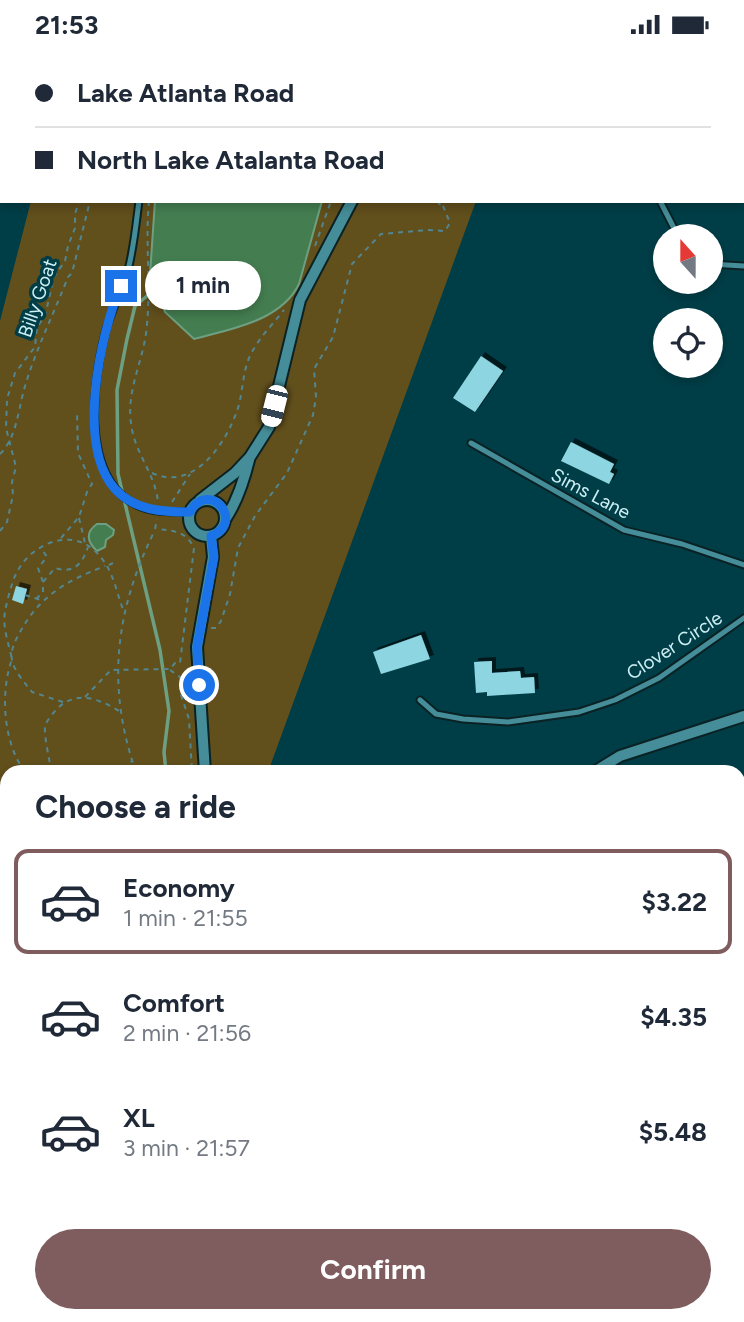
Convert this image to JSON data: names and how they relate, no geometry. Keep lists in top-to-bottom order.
{
  "streets": {
    "lane": ["Sims Lane", "Clover Circle"],
    "path": ["Billy Goat"]
  },
  "north": "top",
  "page": {
    "status": "21:53",
    "banner": ["Lake Atlanta Road", "North Lake Atalanta Road"],
    "bubble": "1 min",
    "heading": "Choose a ride",
    "list": [
      {
        "name": "Economy",
        "note": "1 min · 21:55",
        "value": "$3.22"
      },
      {
        "name": "Comfort",
        "note": "2 min · 21:56",
        "value": "$4.35"
      },
      {
        "name": "XL",
        "note": "3 min · 21:57",
        "value": "$5.48"
      }
    ],
    "buttons": "Confirm"
  }
}
